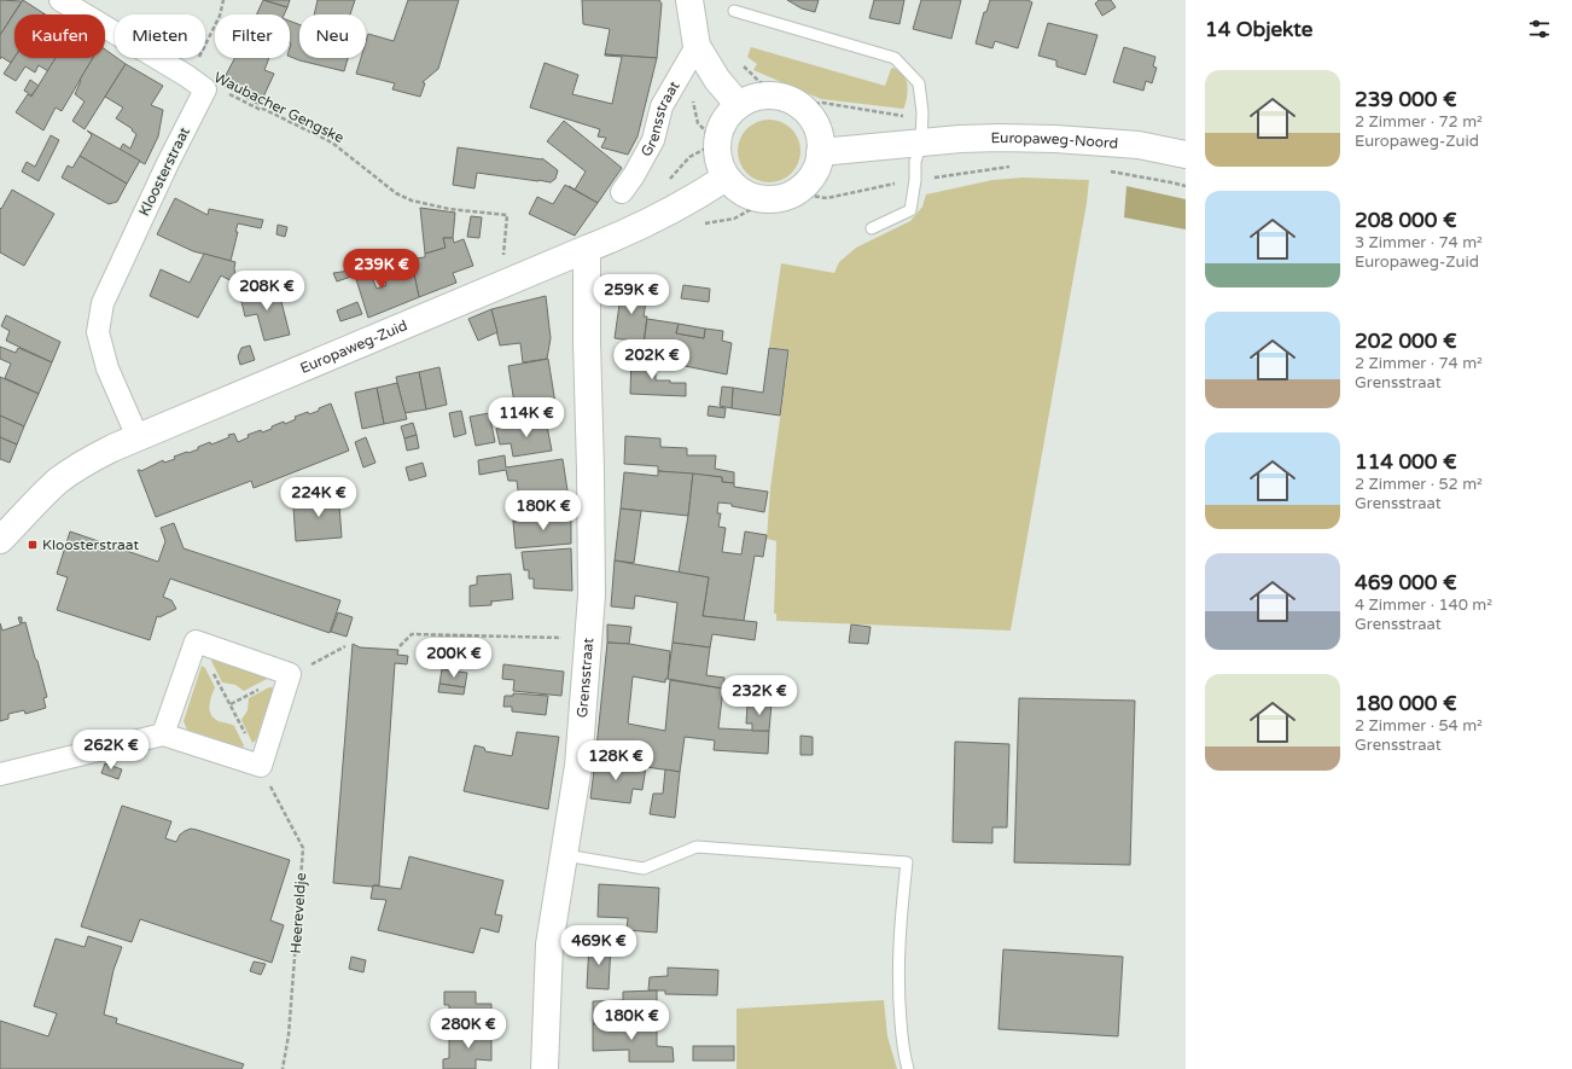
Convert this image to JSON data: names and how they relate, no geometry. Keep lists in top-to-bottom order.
{
  "streets": {
    "main road": ["Grensstraat", "Europaweg-Noord", "Europaweg-Zuid"],
    "street": ["Kloosterstraat"],
    "path": ["Waubacher Gengske", "Heereveldje"]
  },
  "crossings": [
    ["Waubacher Gengske", "Europaweg-Zuid"],
    ["Grensstraat", "Europaweg-Zuid"],
    ["Europaweg-Noord", "Europaweg-Zuid"],
    ["Kloosterstraat", "Europaweg-Zuid"]
  ],
  "places": {
    "transit": ["Kloosterstraat"]
  },
  "page": {
    "heading": "14 Objekte",
    "chip": [
      "Kaufen",
      "Mieten",
      "Filter",
      "Neu"
    ],
    "list": [
      {
        "name": "239 000 €",
        "note": "2 Zimmer · 72 m² · Europaweg-Zuid"
      },
      {
        "name": "208 000 €",
        "note": "3 Zimmer · 74 m² · Europaweg-Zuid"
      },
      {
        "name": "202 000 €",
        "note": "2 Zimmer · 74 m² · Grensstraat"
      },
      {
        "name": "114 000 €",
        "note": "2 Zimmer · 52 m² · Grensstraat"
      },
      {
        "name": "469 000 €",
        "note": "4 Zimmer · 140 m² · Grensstraat"
      },
      {
        "name": "180 000 €",
        "note": "2 Zimmer · 54 m² · Grensstraat"
      }
    ],
    "price": [
      "239K €",
      "208K €",
      "259K €",
      "202K €",
      "114K €",
      "224K €",
      "180K €",
      "200K €",
      "232K €",
      "262K €",
      "128K €",
      "469K €",
      "180K €",
      "280K €"
    ]
  }
}
